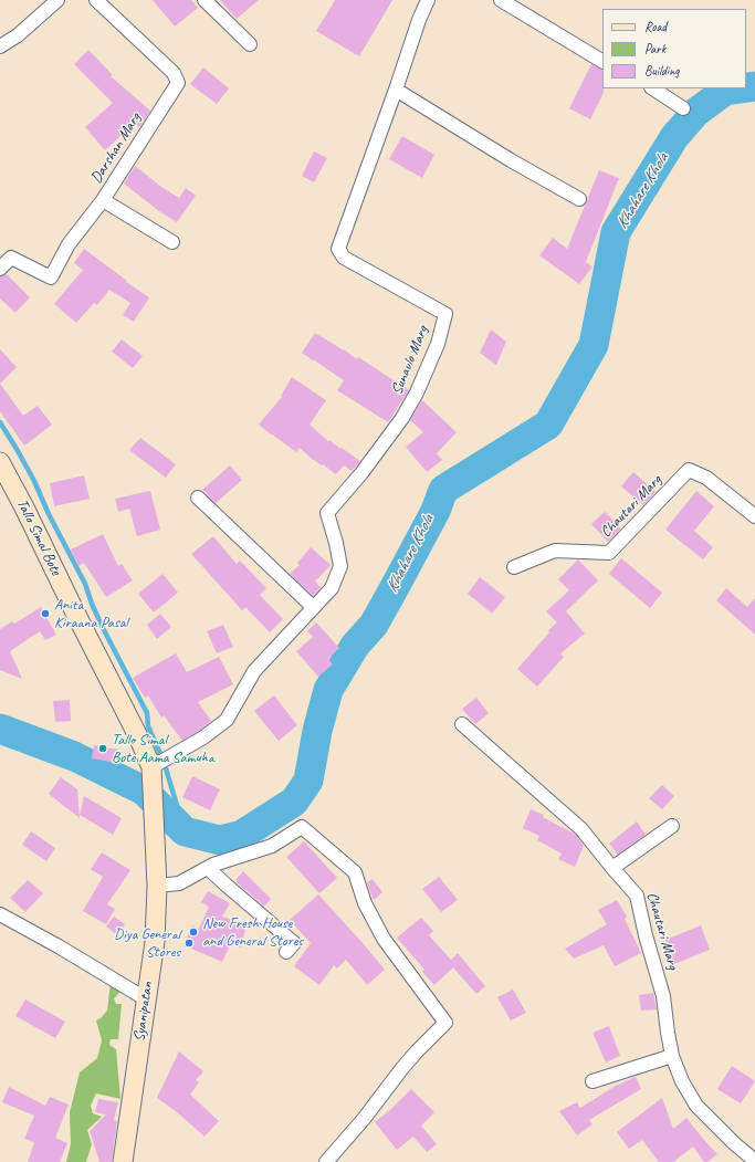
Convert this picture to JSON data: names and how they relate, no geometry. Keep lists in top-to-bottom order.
{
  "streets": {
    "main road": ["Tallo Simal Bote", "Syanipatan"],
    "street": ["Darshan Marg", "Sunaulo Marg", "Chautari Marg"]
  },
  "crossings": [
    ["Sunaulo Marg", "Tallo Simal Bote"],
    ["Tallo Simal Bote", "Syanipatan"]
  ],
  "water": ["Khahare Khola"],
  "places": [
    "Anita Kiraana Pasal",
    "Tallo Simal Bote Aama Samuha",
    "New Fresh House and General Stores",
    "Diya General Stores"
  ],
  "legend": ["Road", "Park", "Building"]
}
